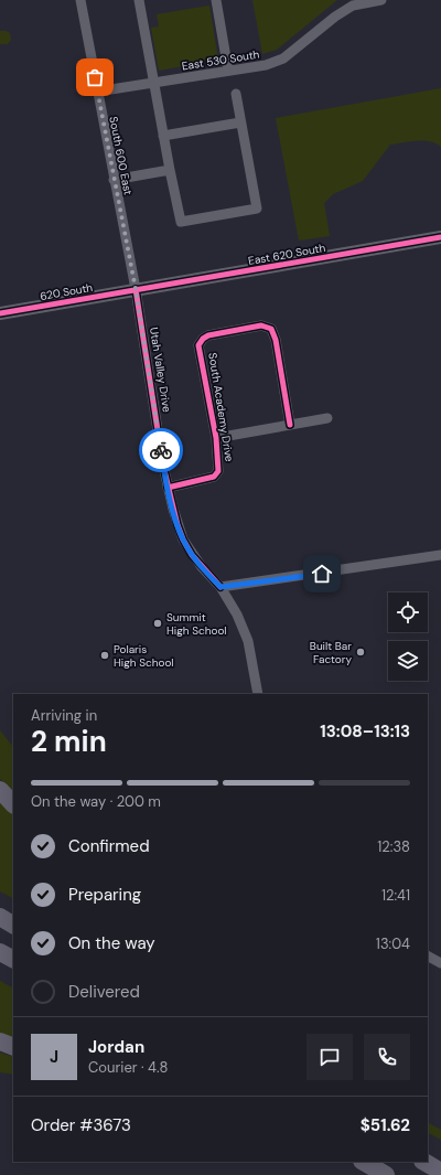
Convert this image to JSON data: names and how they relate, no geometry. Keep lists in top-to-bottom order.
{
  "streets": {
    "street": [
      "East 530 South",
      "South 600 East",
      "East 620 South",
      "620 South",
      "Utah Valley Drive",
      "South Academy Drive"
    ]
  },
  "crossings": [
    ["East 530 South", "South 600 East"],
    ["South 600 East", "East 620 South"],
    ["South 600 East", "620 South"],
    ["South 600 East", "Utah Valley Drive"],
    ["East 620 South", "620 South"],
    ["East 620 South", "Utah Valley Drive"],
    ["620 South", "Utah Valley Drive"],
    ["Utah Valley Drive", "South Academy Drive"]
  ],
  "places": ["Summit High School", "Built Bar Factory", "Polaris High School"],
  "page": {
    "heading": ["2 min", "Arriving in", "13:08–13:13"],
    "panel": [
      "Jordan",
      "Courier · 4.8",
      "Order #3673",
      "$51.62"
    ],
    "bar": "On the way · 200 m",
    "list": [
      ["Confirmed", "12:38"],
      ["Preparing", "12:41"],
      ["On the way", "13:04"],
      "Delivered"
    ],
    "round": "J"
  }
}
